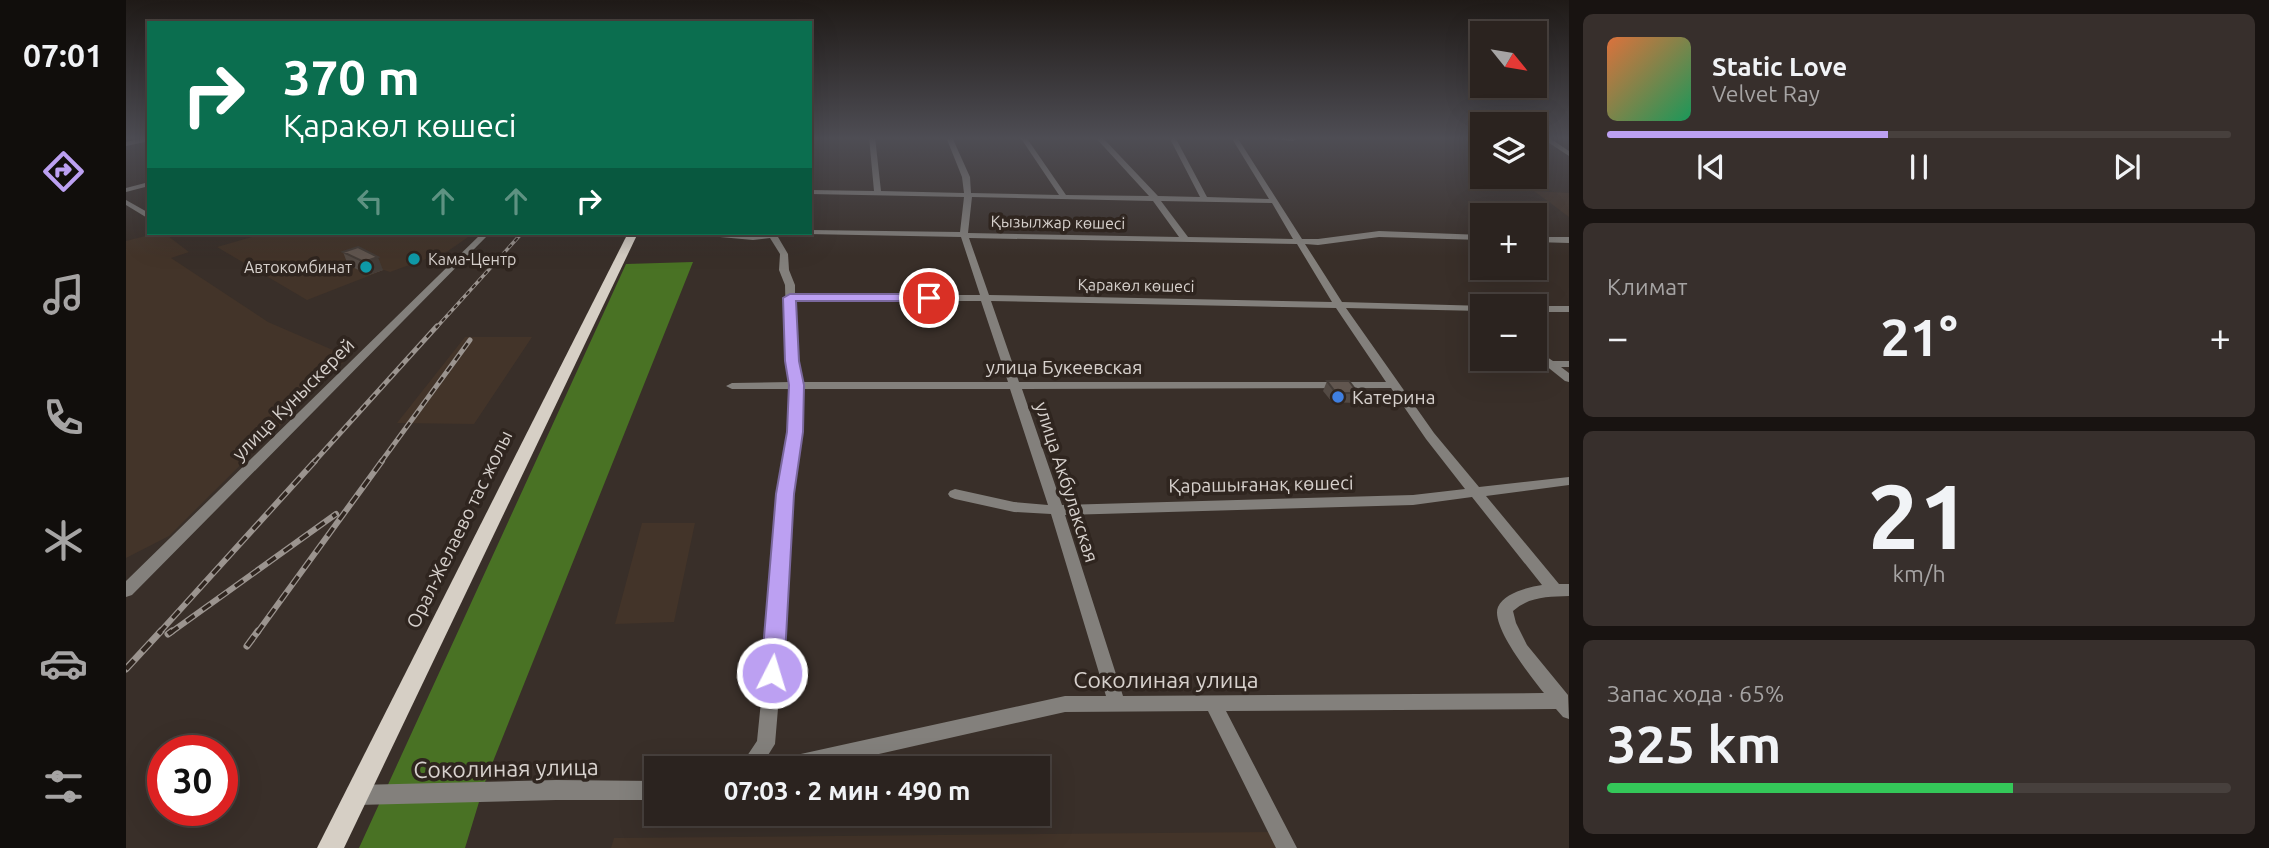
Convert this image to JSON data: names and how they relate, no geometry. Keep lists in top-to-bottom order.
{
  "streets": {
    "main road": ["Орал-Желаево тас жолы"],
    "street": [
      "Қызылжар көшесі",
      "Қаракөл көшесі",
      "улица Букеевская",
      "улица Куныскерей",
      "улица Акбулакская",
      "Қарашығанақ көшесі",
      "Соколиная улица"
    ]
  },
  "crossings": [
    ["Қызылжар көшесі", "улица Акбулакская"],
    ["Қаракөл көшесі", "улица Акбулакская"],
    ["улица Букеевская", "улица Акбулакская"],
    ["улица Акбулакская", "Қарашығанақ көшесі"],
    ["улица Акбулакская", "Соколиная улица"],
    ["Орал-Желаево тас жолы", "Соколиная улица"]
  ],
  "places": ["Кама-Центр", "Автокомбинат", "Катерина"],
  "north": "bottom right",
  "page": {
    "tabs": "07:01",
    "map_buttons": ["+", "−"],
    "turn": ["370 m", "Қаракөл көшесі"],
    "song": ["Static Love", "Velvet Ray"],
    "tile": [
      "Климат",
      ["21", "km/h"],
      ["Запас хода · 65%", "325 km"]
    ],
    "heat": ["−", "21°", "+"],
    "limit": "30",
    "trip": "07:03 · 2 мин · 490 m"
  }
}
